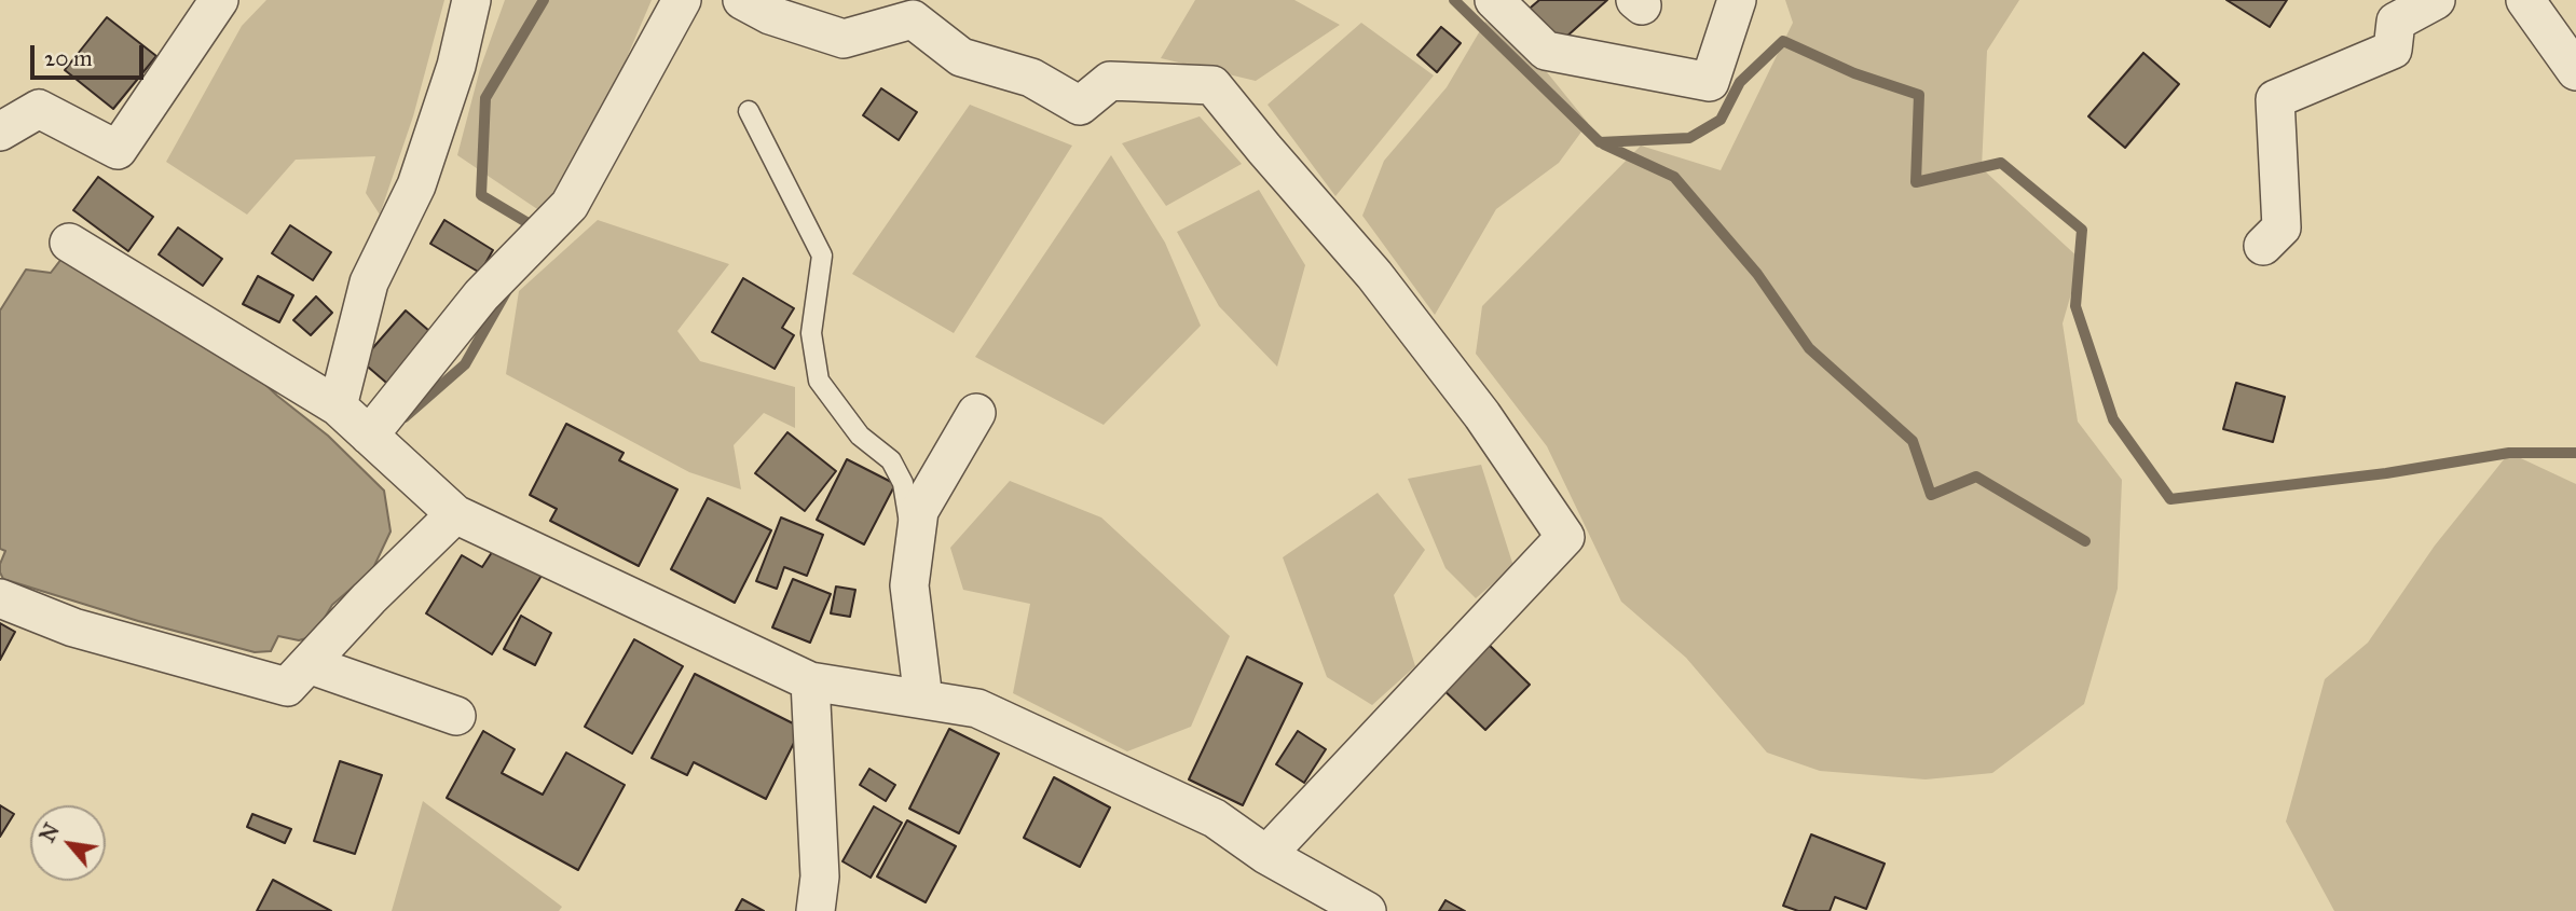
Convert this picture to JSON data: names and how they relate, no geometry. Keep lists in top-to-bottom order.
{
  "scale_bar": "20 m",
  "north": "top left"
}
